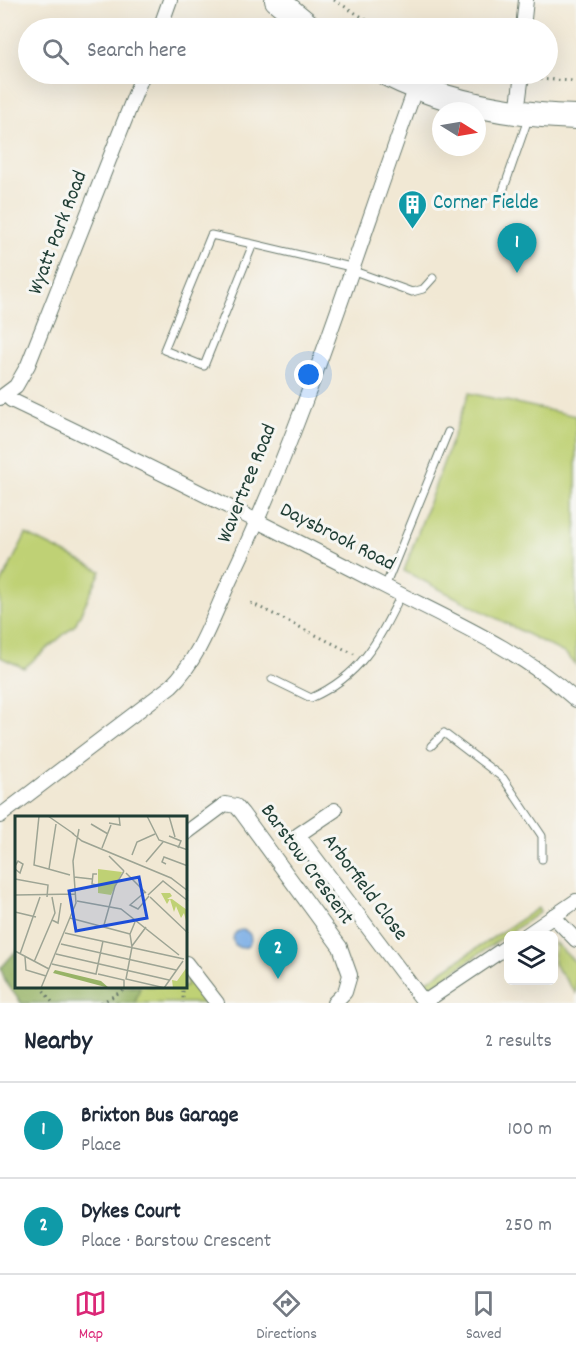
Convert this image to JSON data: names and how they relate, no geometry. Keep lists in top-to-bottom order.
{
  "streets": {
    "street": [
      "Wyatt Park Road",
      "Wavertree Road",
      "Daysbrook Road",
      "Barstow Crescent",
      "Arborfield Close"
    ]
  },
  "crossings": [
    ["Wyatt Park Road", "Daysbrook Road"],
    ["Wavertree Road", "Daysbrook Road"]
  ],
  "places": {
    "building": ["Corner Fielde"]
  },
  "north": "right",
  "page": {
    "search": "Search here",
    "pins": ["1", "2"],
    "heading": ["Nearby", "2 results"],
    "list": [
      {
        "mark": "1",
        "name": "Brixton Bus Garage",
        "note": "Place",
        "value": "100 m"
      },
      {
        "mark": "2",
        "name": "Dykes Court",
        "note": "Place · Barstow Crescent",
        "value": "250 m"
      }
    ],
    "nav": ["Map", "Directions", "Saved"]
  }
}
